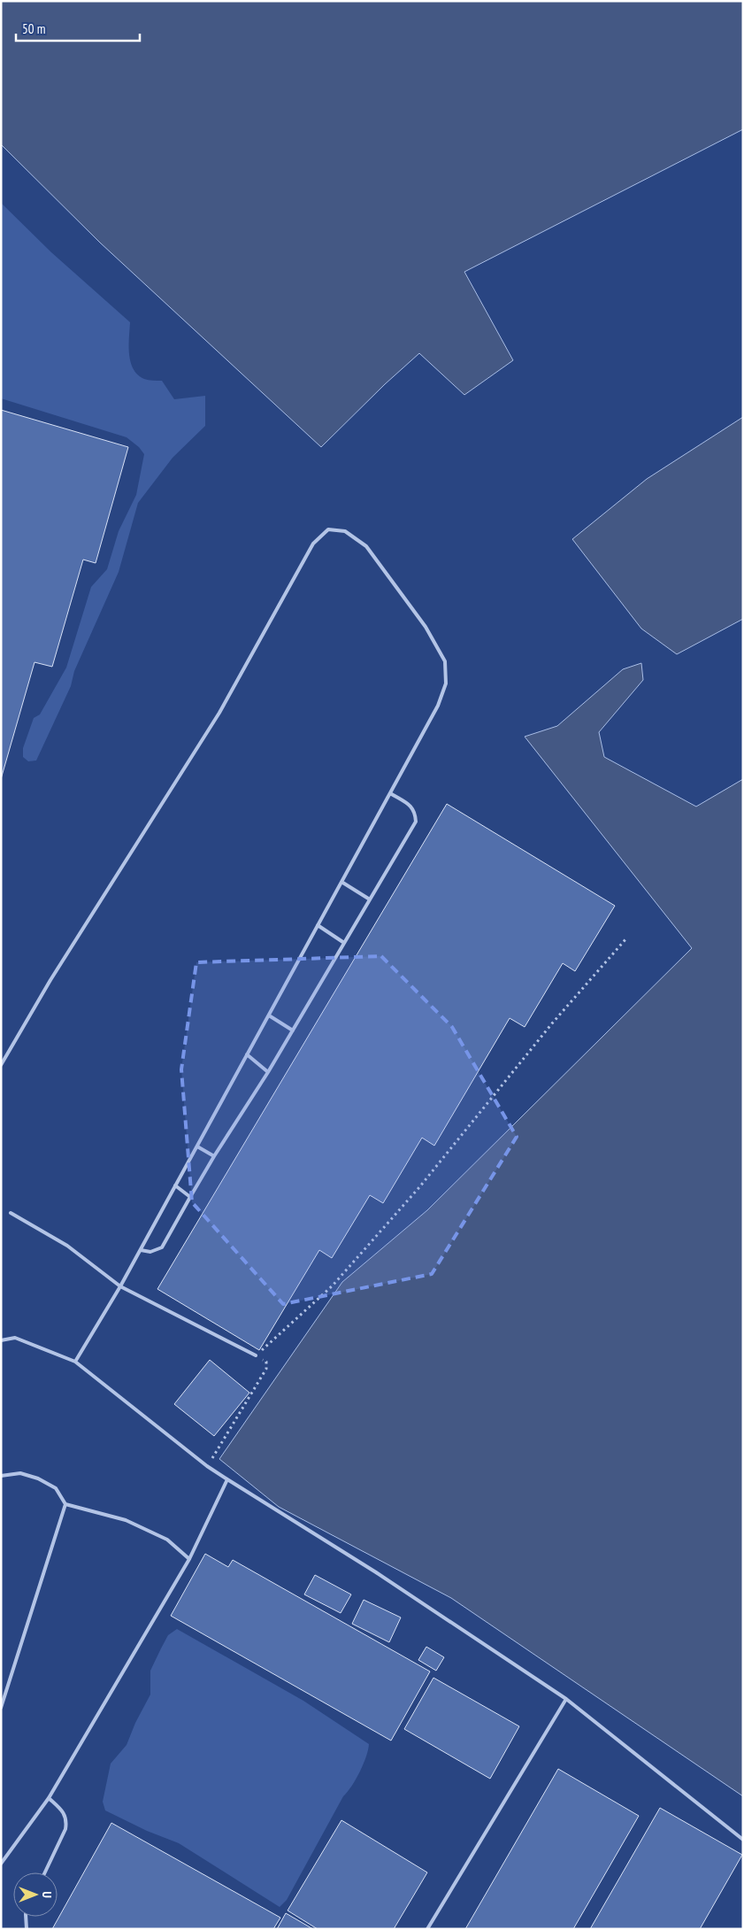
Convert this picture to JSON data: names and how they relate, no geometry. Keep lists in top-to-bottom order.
{
  "scale_bar": "50 m",
  "north": "right"
}
